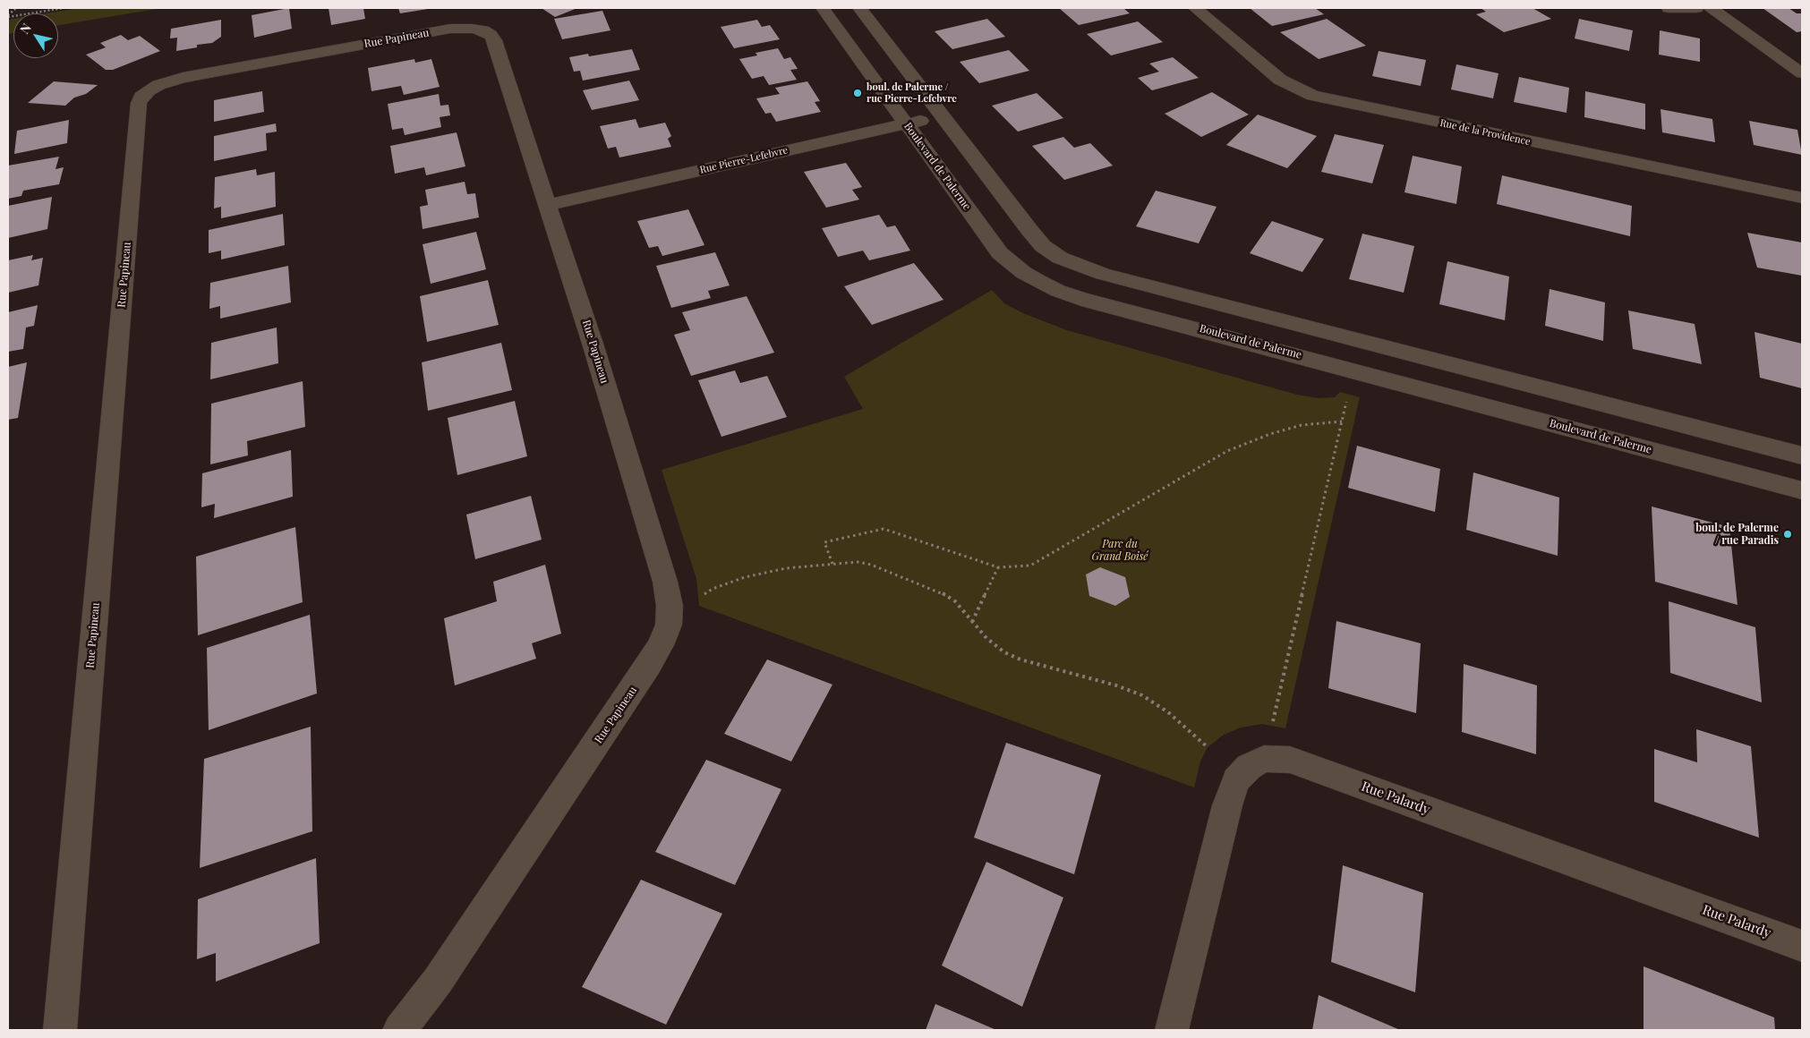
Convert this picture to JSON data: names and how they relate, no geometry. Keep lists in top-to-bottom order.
{
  "streets": {
    "street": [
      "Rue Papineau",
      "Rue de la Providence",
      "Rue Pierre-Lefebvre",
      "Boulevard de Palerme",
      "Rue Palardy"
    ]
  },
  "crossings": [
    ["Rue Papineau", "Rue Pierre-Lefebvre"],
    ["Rue Pierre-Lefebvre", "Boulevard de Palerme"]
  ],
  "parks": ["Parc du Grand Boisé"],
  "places": ["boul. de Palerme / rue Pierre-Lefebvre", "boul. de Palerme / rue Paradis"],
  "north": "top left"
}
